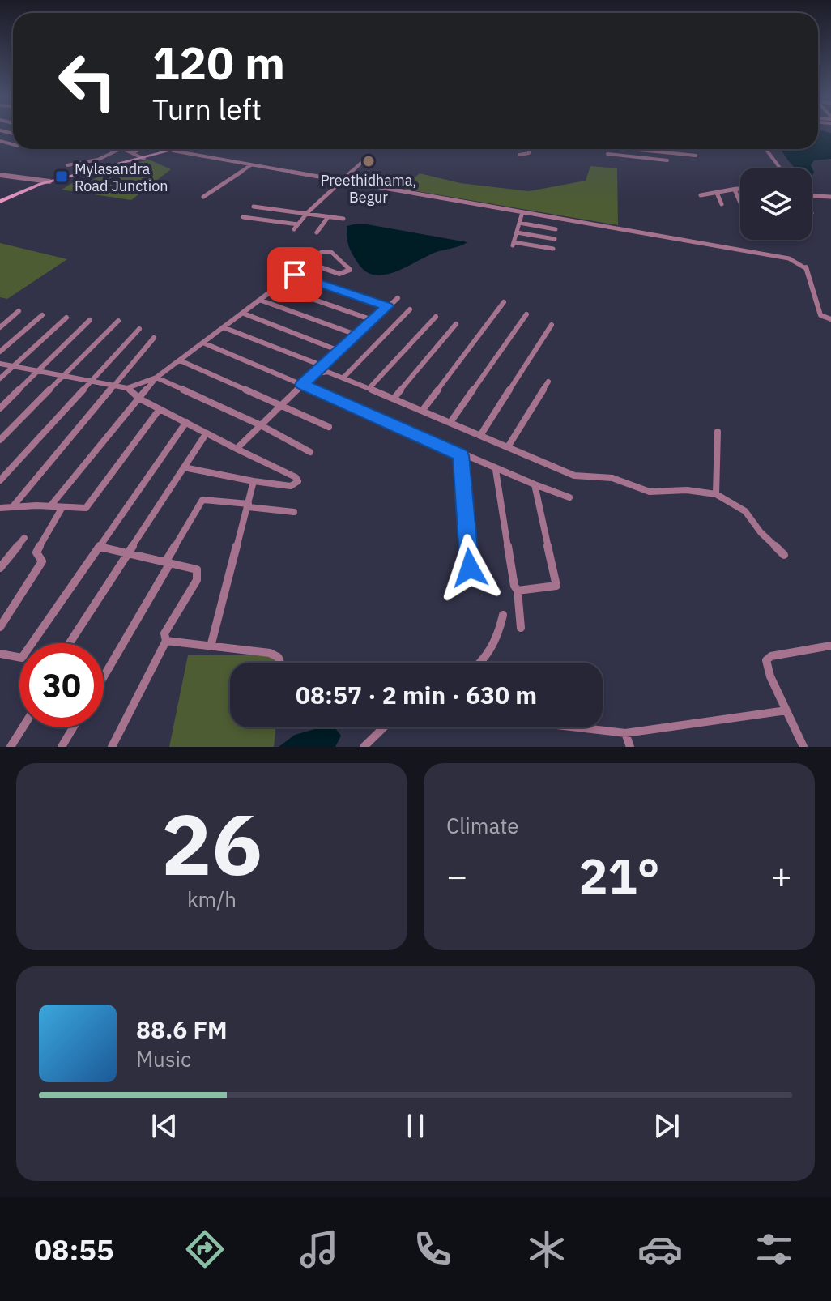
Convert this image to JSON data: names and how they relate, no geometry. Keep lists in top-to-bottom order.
{
  "places": {
    "other": ["Preethidhama, Begur"],
    "transit": ["Mylasandra Road Junction"]
  },
  "page": {
    "turn": ["120 m", "Turn left"],
    "limit": "30",
    "trip": "08:57 · 2 min · 630 m",
    "tile": [
      ["26", "km/h"],
      "Climate"
    ],
    "heat": ["−", "21°", "+"],
    "song": ["88.6 FM", "Music"],
    "tabs": "08:55"
  }
}
